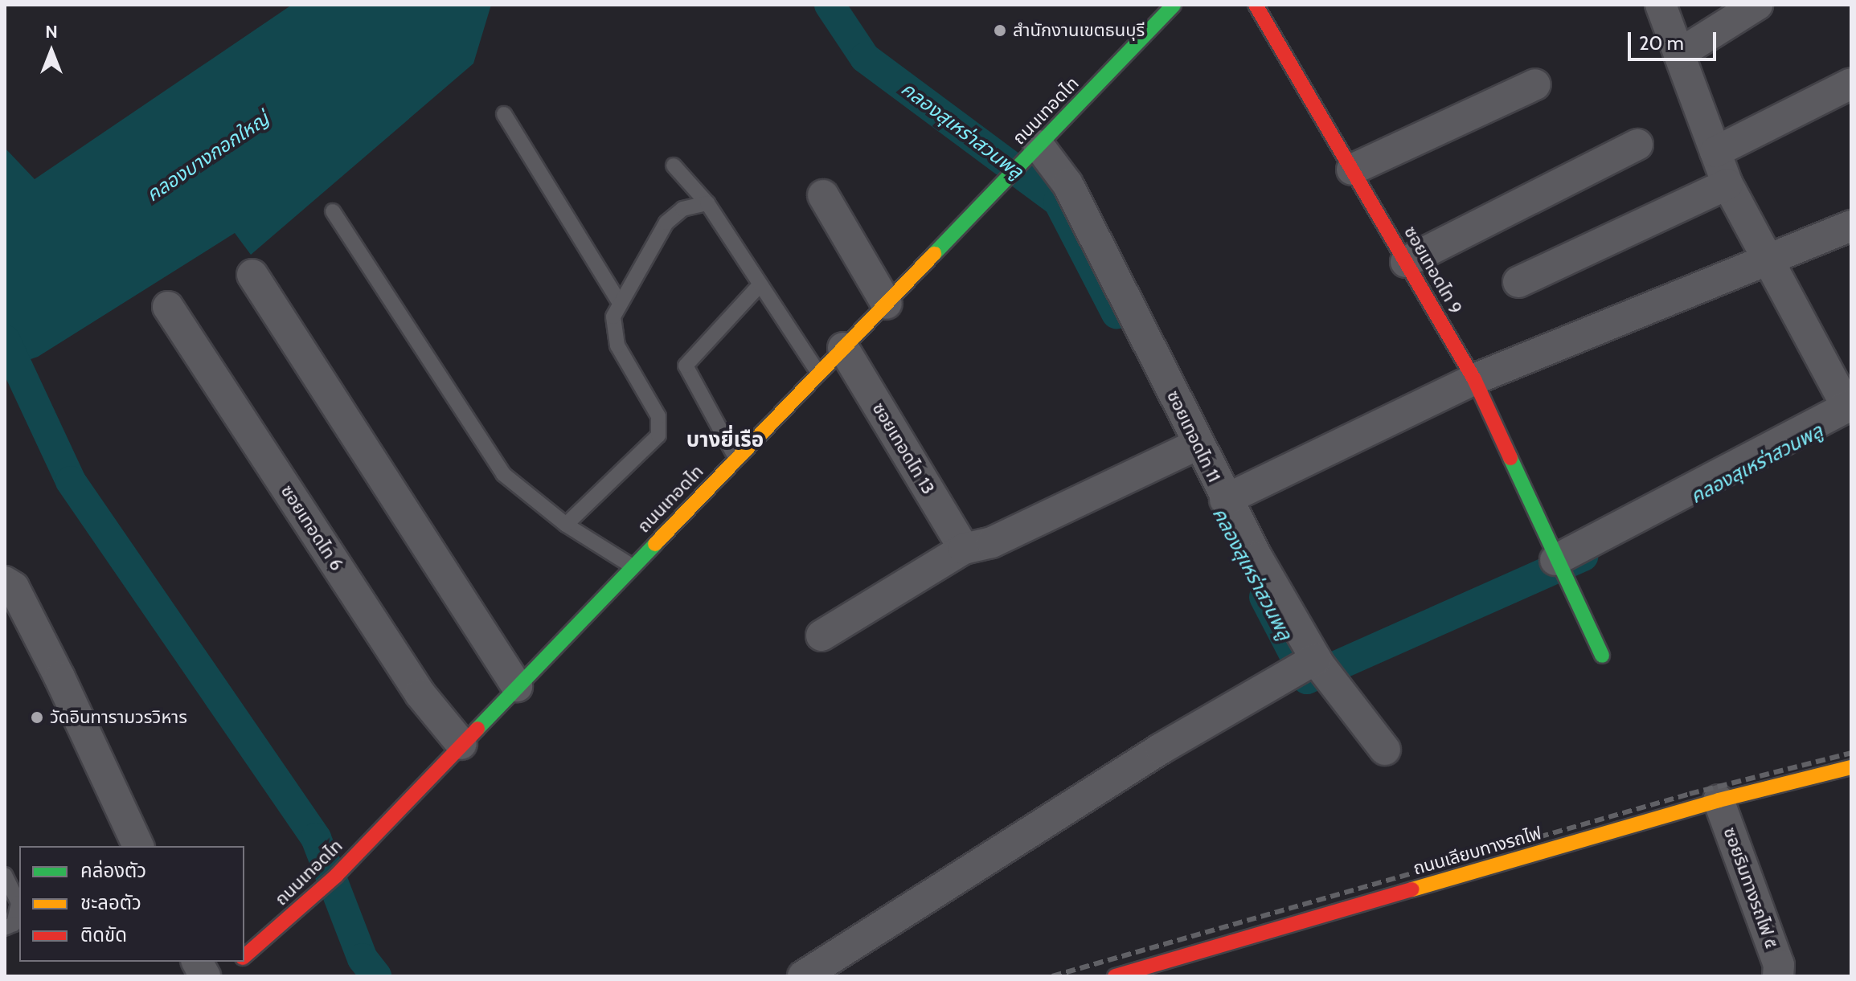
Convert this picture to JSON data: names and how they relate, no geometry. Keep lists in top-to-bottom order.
{
  "streets": {
    "street": [
      "ถนนเทอดไท",
      "ซอยเทอดไท 9",
      "ซอยเทอดไท 11",
      "ซอยเทอดไท 13",
      "ซอยเทอดไท 6",
      "ถนนเลียบทางรถไฟ",
      "ซอยริมทางรถไฟ ๕"
    ]
  },
  "crossings": [
    ["ถนนเทอดไท", "ซอยเทอดไท 11"],
    ["ถนนเทอดไท", "ซอยเทอดไท 13"],
    ["ถนนเทอดไท", "ซอยเทอดไท 6"],
    ["ถนนเลียบทางรถไฟ", "ซอยริมทางรถไฟ ๕"]
  ],
  "districts": ["บางยี่เรือ"],
  "water": ["คลองสุเหร่าสวนพลู", "คลองบางกอกใหญ่"],
  "places": ["สำนักงานเขตธนบุรี", "วัดอินทารามวรวิหาร"],
  "legend": ["คล่องตัว", "ชะลอตัว", "ติดขัด"],
  "scale_bar": "20 m",
  "north": "top"
}
